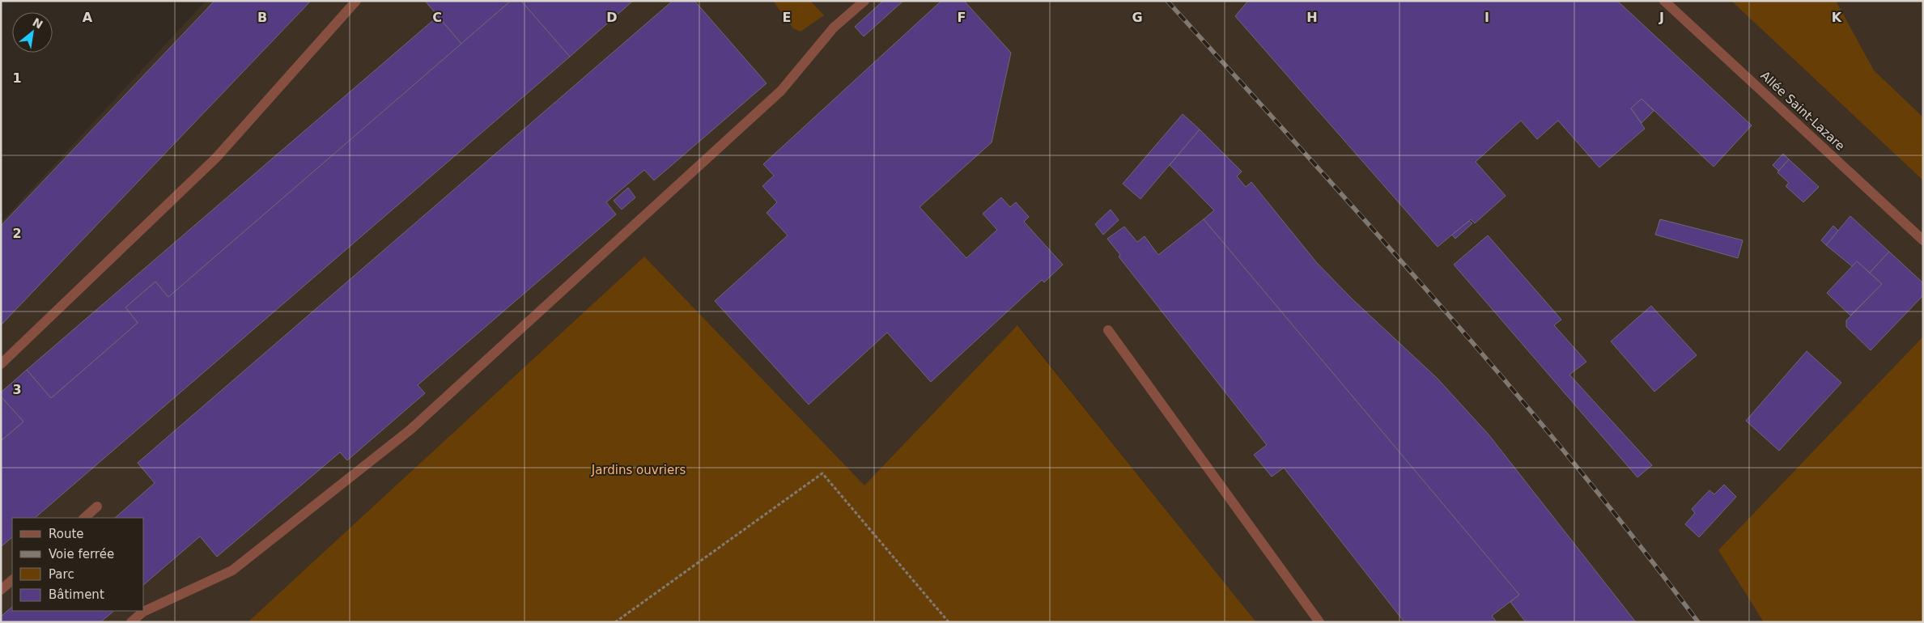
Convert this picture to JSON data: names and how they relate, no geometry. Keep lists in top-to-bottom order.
{
  "streets": {
    "street": ["Allée Saint-Lazare"]
  },
  "parks": ["Jardins ouvriers"],
  "legend": [
    "Route",
    "Voie ferrée",
    "Parc",
    "Bâtiment"
  ],
  "north": "top right",
  "grid": {
    "columns": [
      "A",
      "B",
      "C",
      "D",
      "E",
      "F",
      "G",
      "H",
      "I",
      "J",
      "K"
    ],
    "rows": ["1", "2", "3"]
  }
}
